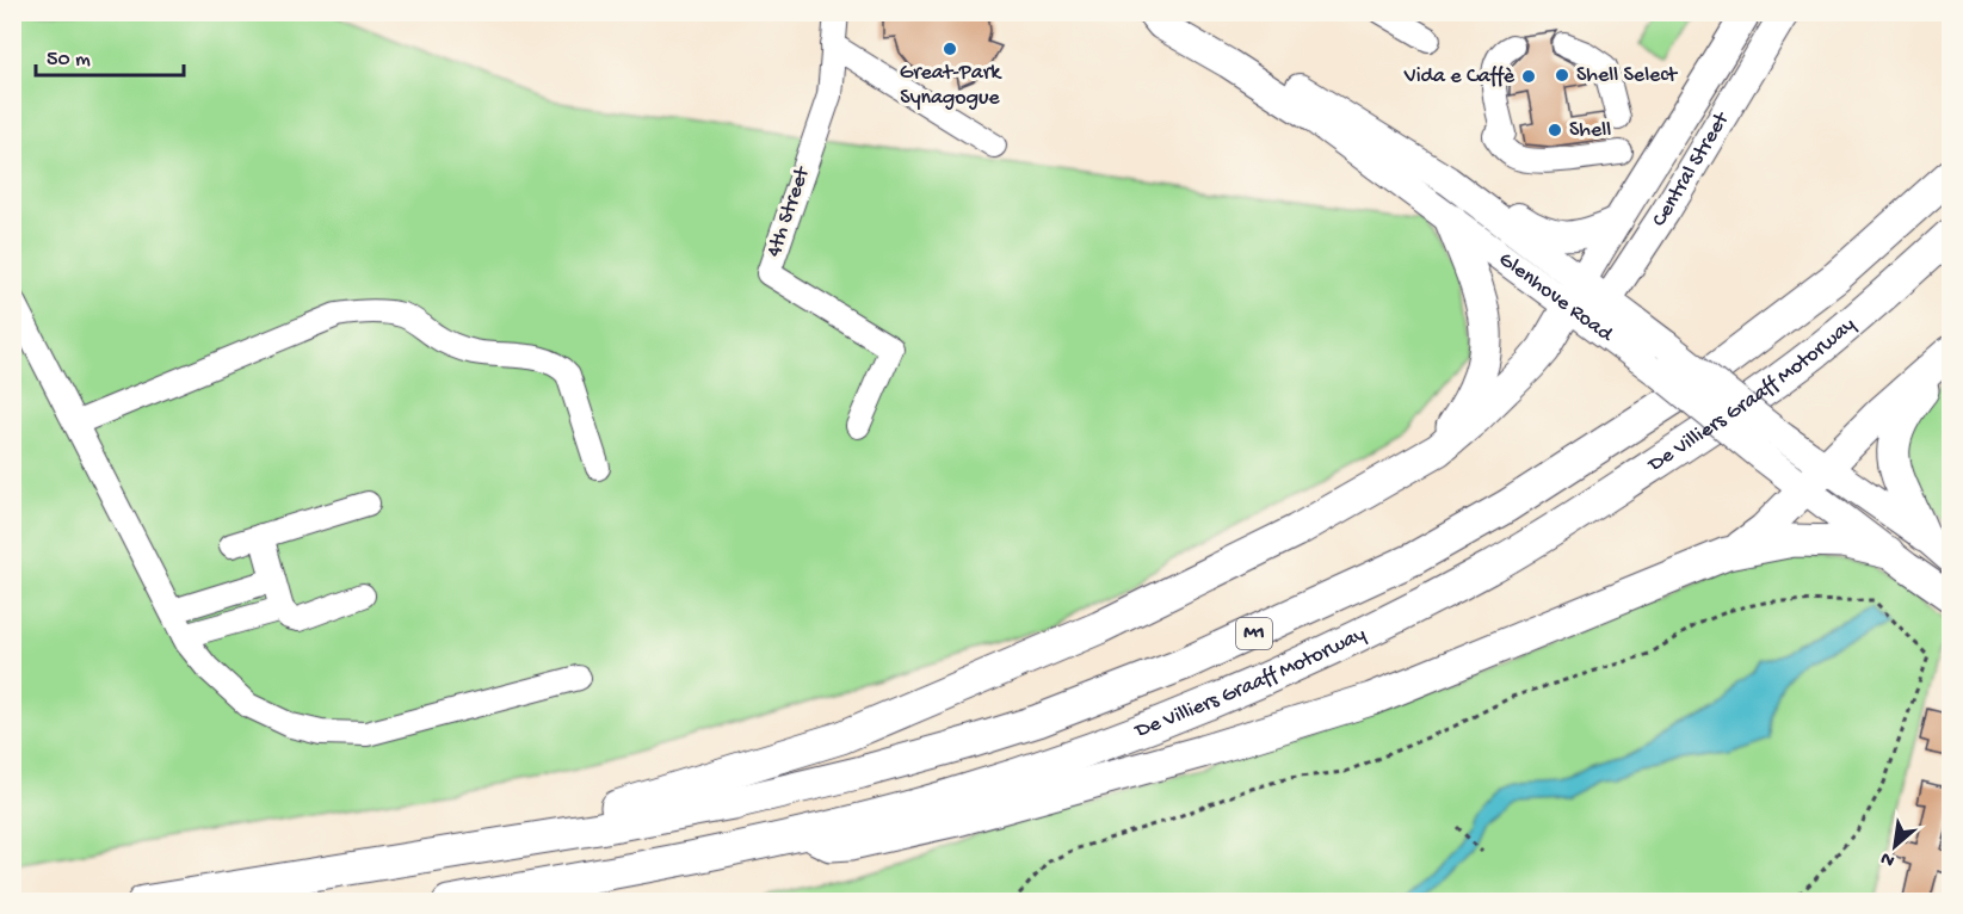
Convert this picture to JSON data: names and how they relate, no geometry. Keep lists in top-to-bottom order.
{
  "streets": {
    "highway": ["De Villiers Graaff Motorway", "M1"],
    "main road": ["Central Street", "Glenhove Road"],
    "street": ["4th Street"]
  },
  "crossings": [
    ["Central Street", "Glenhove Road"]
  ],
  "places": [
    "Great-Park Synagogue",
    "Shell Select",
    "Vida e Caffè",
    "Shell"
  ],
  "scale_bar": "50 m",
  "north": "bottom left"
}
